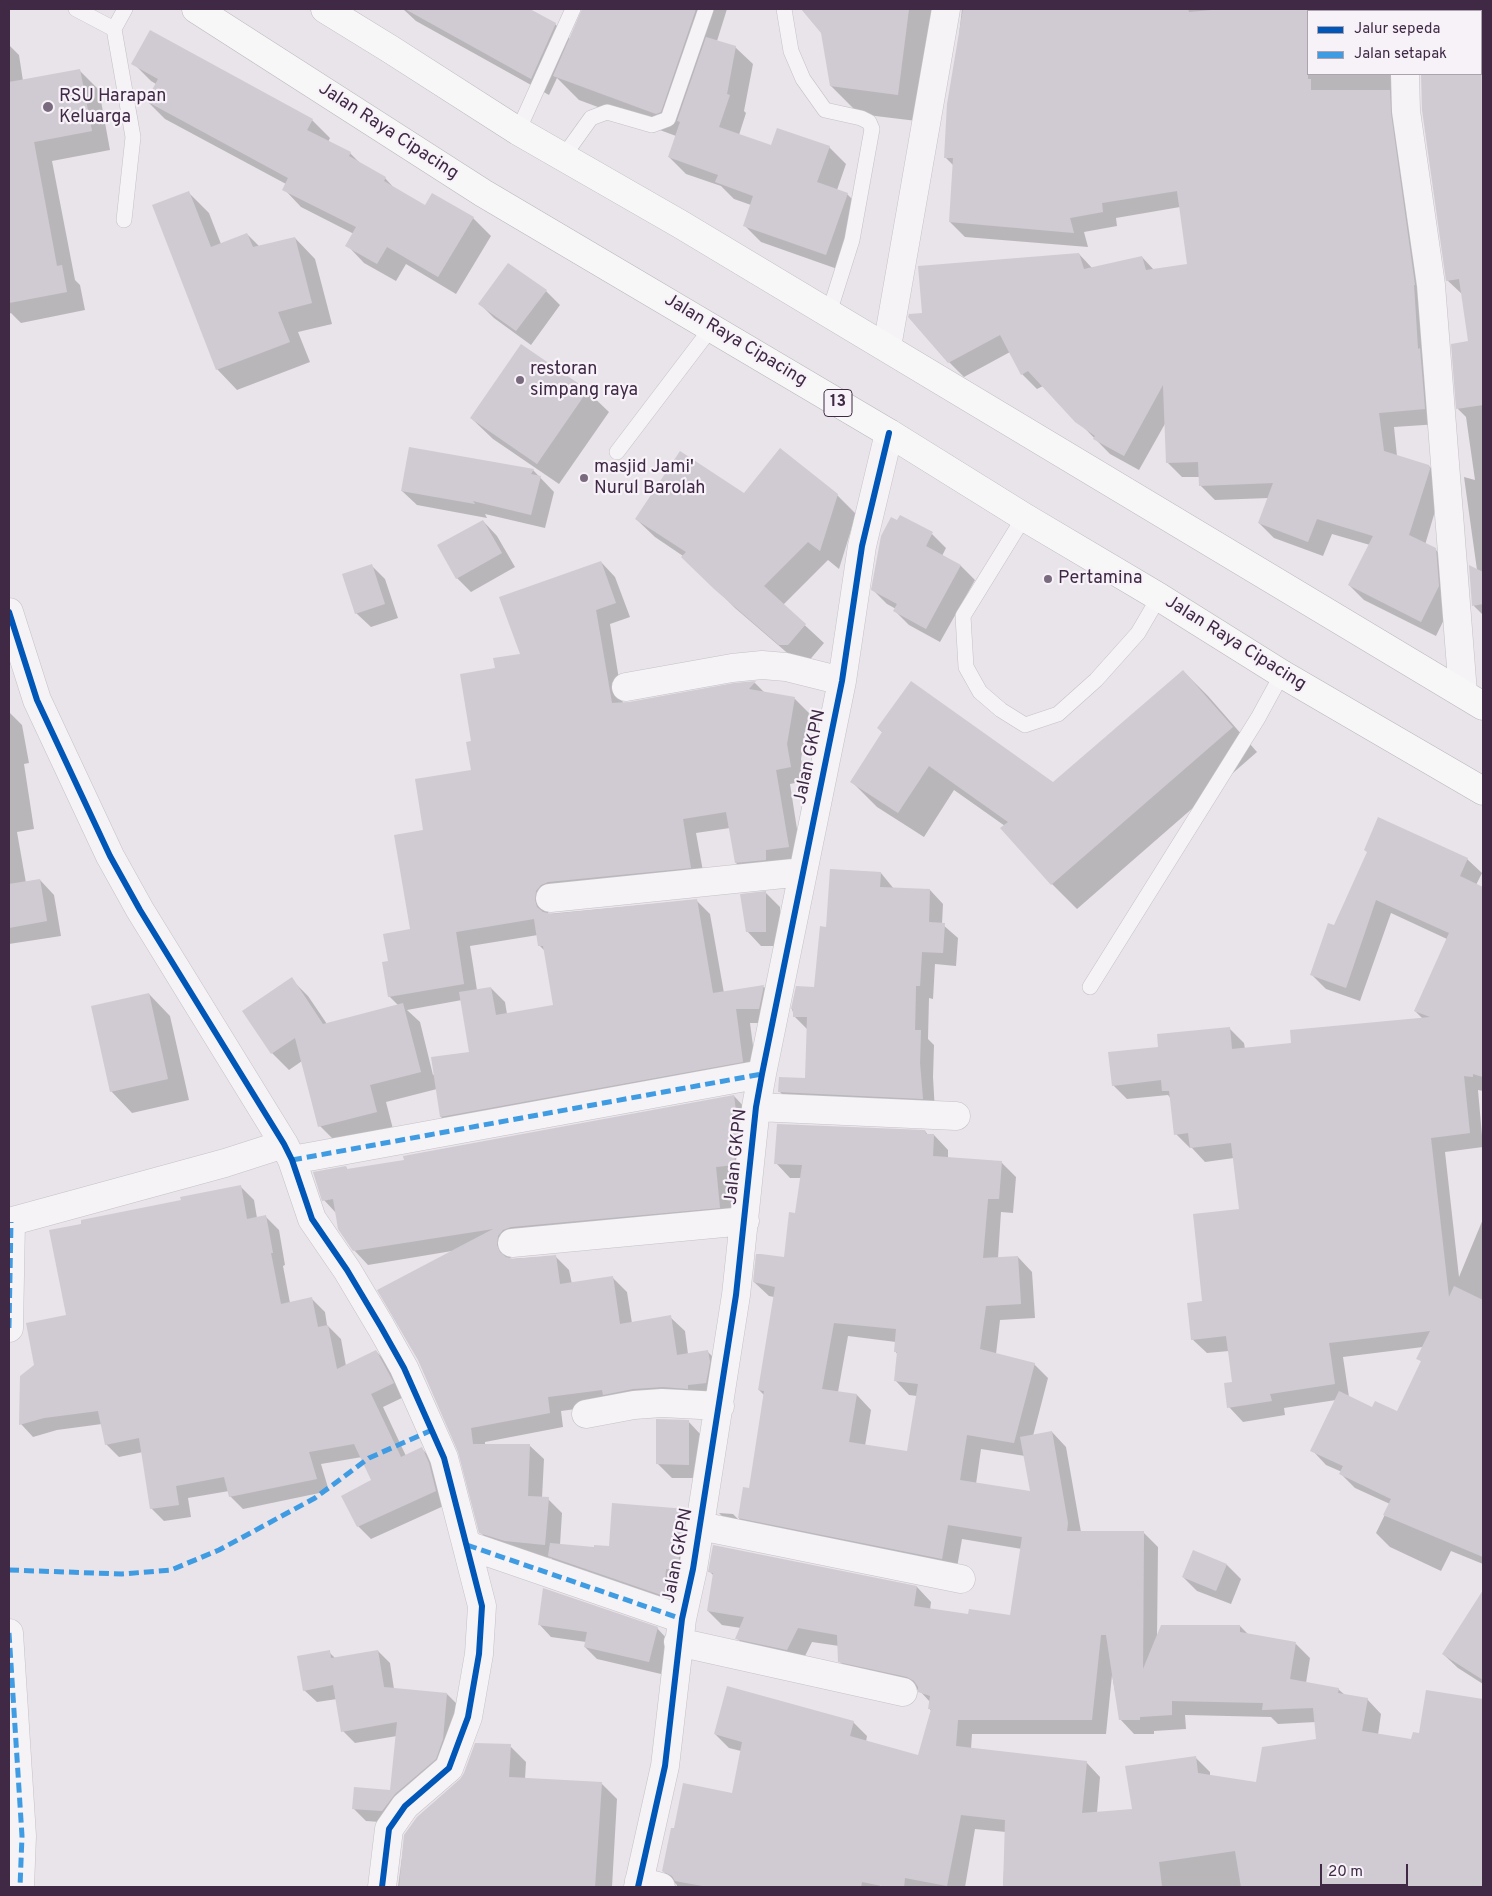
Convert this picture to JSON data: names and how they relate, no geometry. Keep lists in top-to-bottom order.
{
  "streets": {
    "highway": ["Jalan Raya Cipacing", "13"],
    "street": ["Jalan GKPN"]
  },
  "crossings": [
    ["Jalan Raya Cipacing", "Jalan GKPN"]
  ],
  "places": [
    "RSU Harapan Keluarga",
    "restoran simpang raya",
    "masjid Jami' Nurul Barolah",
    "Pertamina"
  ],
  "legend": ["Jalur sepeda", "Jalan setapak"],
  "scale_bar": "20 m"
}
